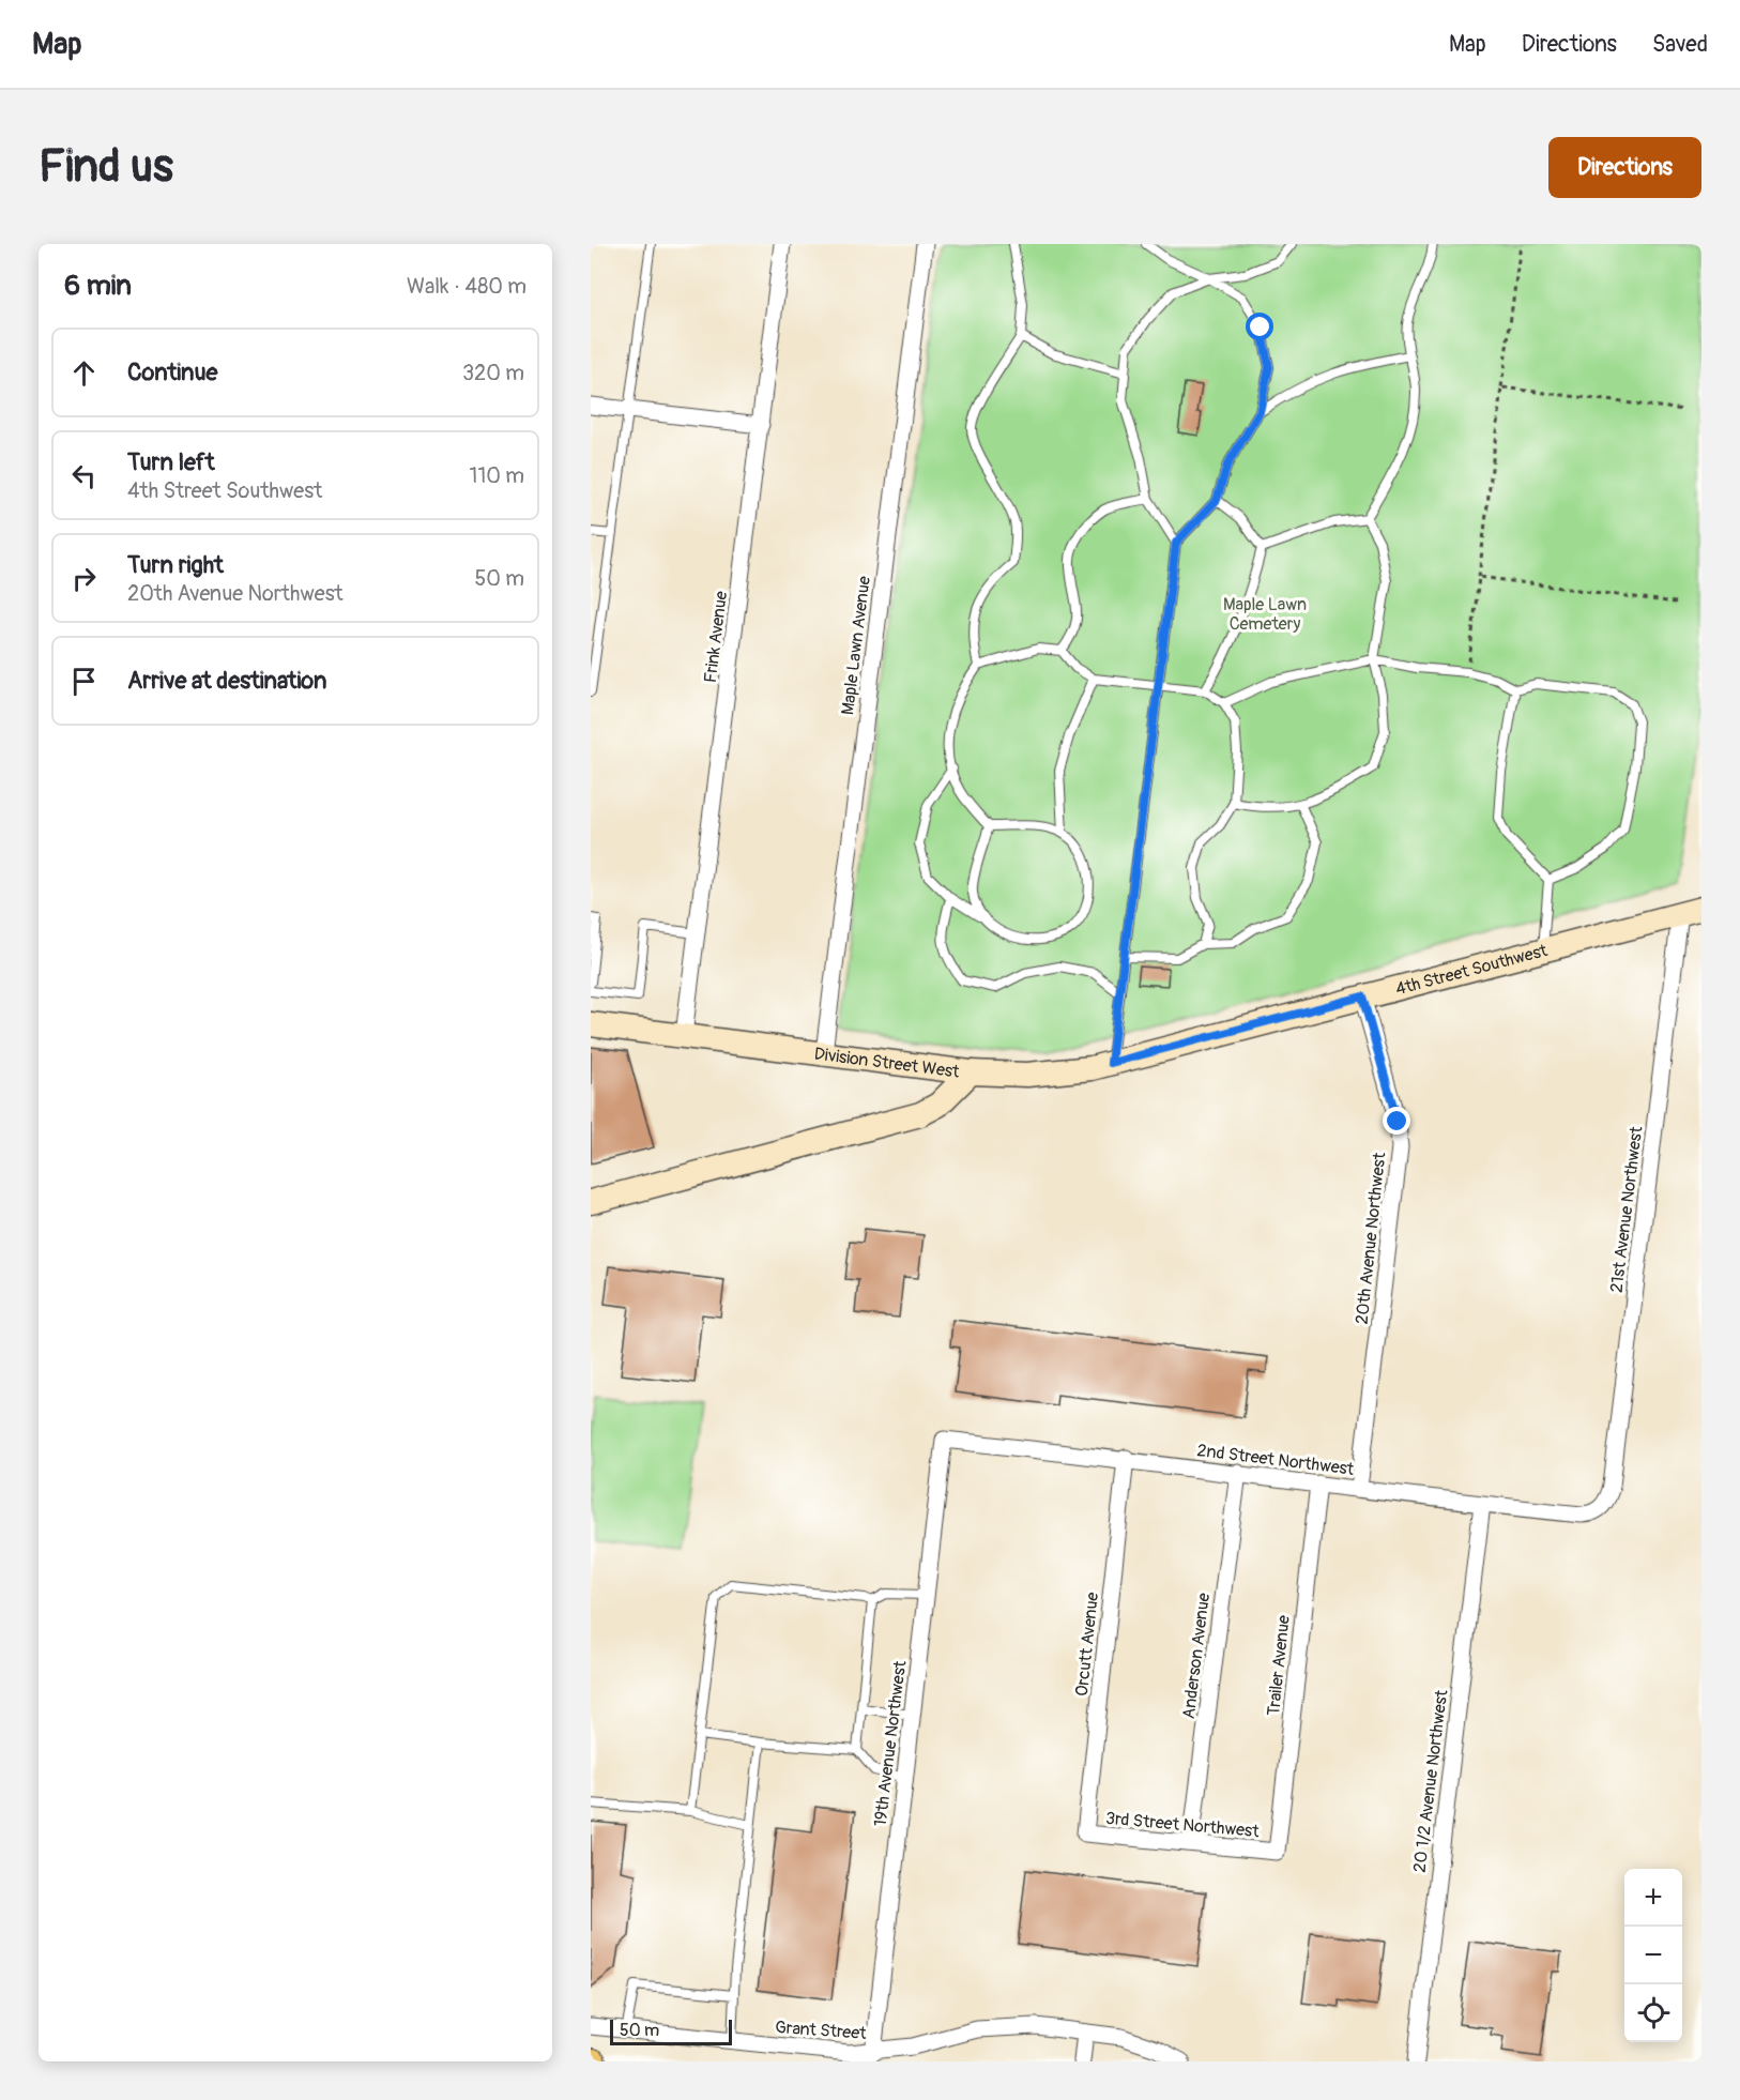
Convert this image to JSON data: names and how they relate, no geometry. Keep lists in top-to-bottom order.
{
  "streets": {
    "street": [
      "Frink Avenue",
      "Maple Lawn Avenue",
      "4th Street Southwest",
      "Division Street West",
      "21st Avenue Northwest",
      "20th Avenue Northwest",
      "2nd Street Northwest",
      "Orcutt Avenue",
      "Anderson Avenue",
      "Trailer Avenue",
      "19th Avenue Northwest",
      "20 1/2 Avenue Northwest",
      "3rd Street Northwest",
      "Grant Street"
    ]
  },
  "crossings": [
    ["Frink Avenue", "Division Street West"],
    ["Maple Lawn Avenue", "Division Street West"],
    ["4th Street Southwest", "Division Street West"],
    ["4th Street Southwest", "21st Avenue Northwest"],
    ["4th Street Southwest", "20th Avenue Northwest"],
    ["21st Avenue Northwest", "2nd Street Northwest"],
    ["20th Avenue Northwest", "2nd Street Northwest"],
    ["2nd Street Northwest", "Orcutt Avenue"],
    ["2nd Street Northwest", "Anderson Avenue"],
    ["2nd Street Northwest", "Trailer Avenue"],
    ["2nd Street Northwest", "19th Avenue Northwest"],
    ["2nd Street Northwest", "20 1/2 Avenue Northwest"],
    ["Orcutt Avenue", "3rd Street Northwest"],
    ["Anderson Avenue", "3rd Street Northwest"],
    ["Trailer Avenue", "3rd Street Northwest"],
    ["19th Avenue Northwest", "Grant Street"]
  ],
  "parks": ["Maple Lawn Cemetery"],
  "scale_bar": "50 m",
  "page": {
    "header": "Map",
    "nav": ["Map", "Directions", "Saved"],
    "buttons": "Directions",
    "title": "Find us",
    "heading": ["6 min", "Walk · 480 m"],
    "list": [
      ["Continue", "320 m"],
      ["Turn left", "4th Street Southwest", "110 m"],
      ["Turn right", "20th Avenue Northwest", "50 m"],
      "Arrive at destination"
    ],
    "map_buttons": ["+", "−"],
    "scale": "50 m"
  }
}
